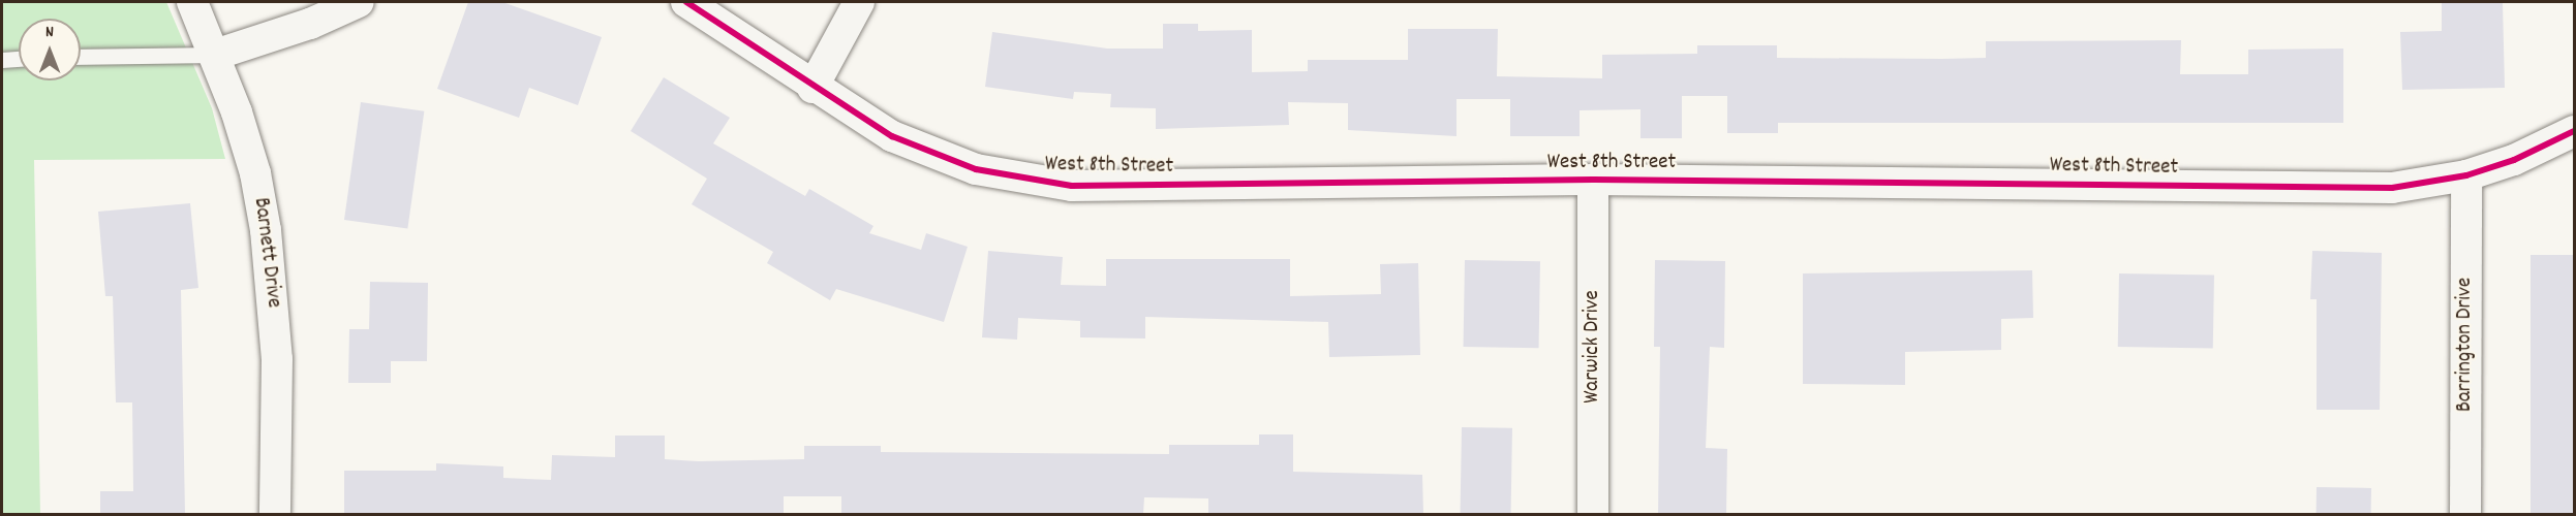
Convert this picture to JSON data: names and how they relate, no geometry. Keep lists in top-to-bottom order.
{
  "streets": {
    "street": [
      "West 8th Street",
      "Barnett Drive",
      "Barrington Drive",
      "Warwick Drive"
    ]
  },
  "crossings": [
    ["West 8th Street", "Barrington Drive"],
    ["West 8th Street", "Warwick Drive"]
  ],
  "north": "top"
}
